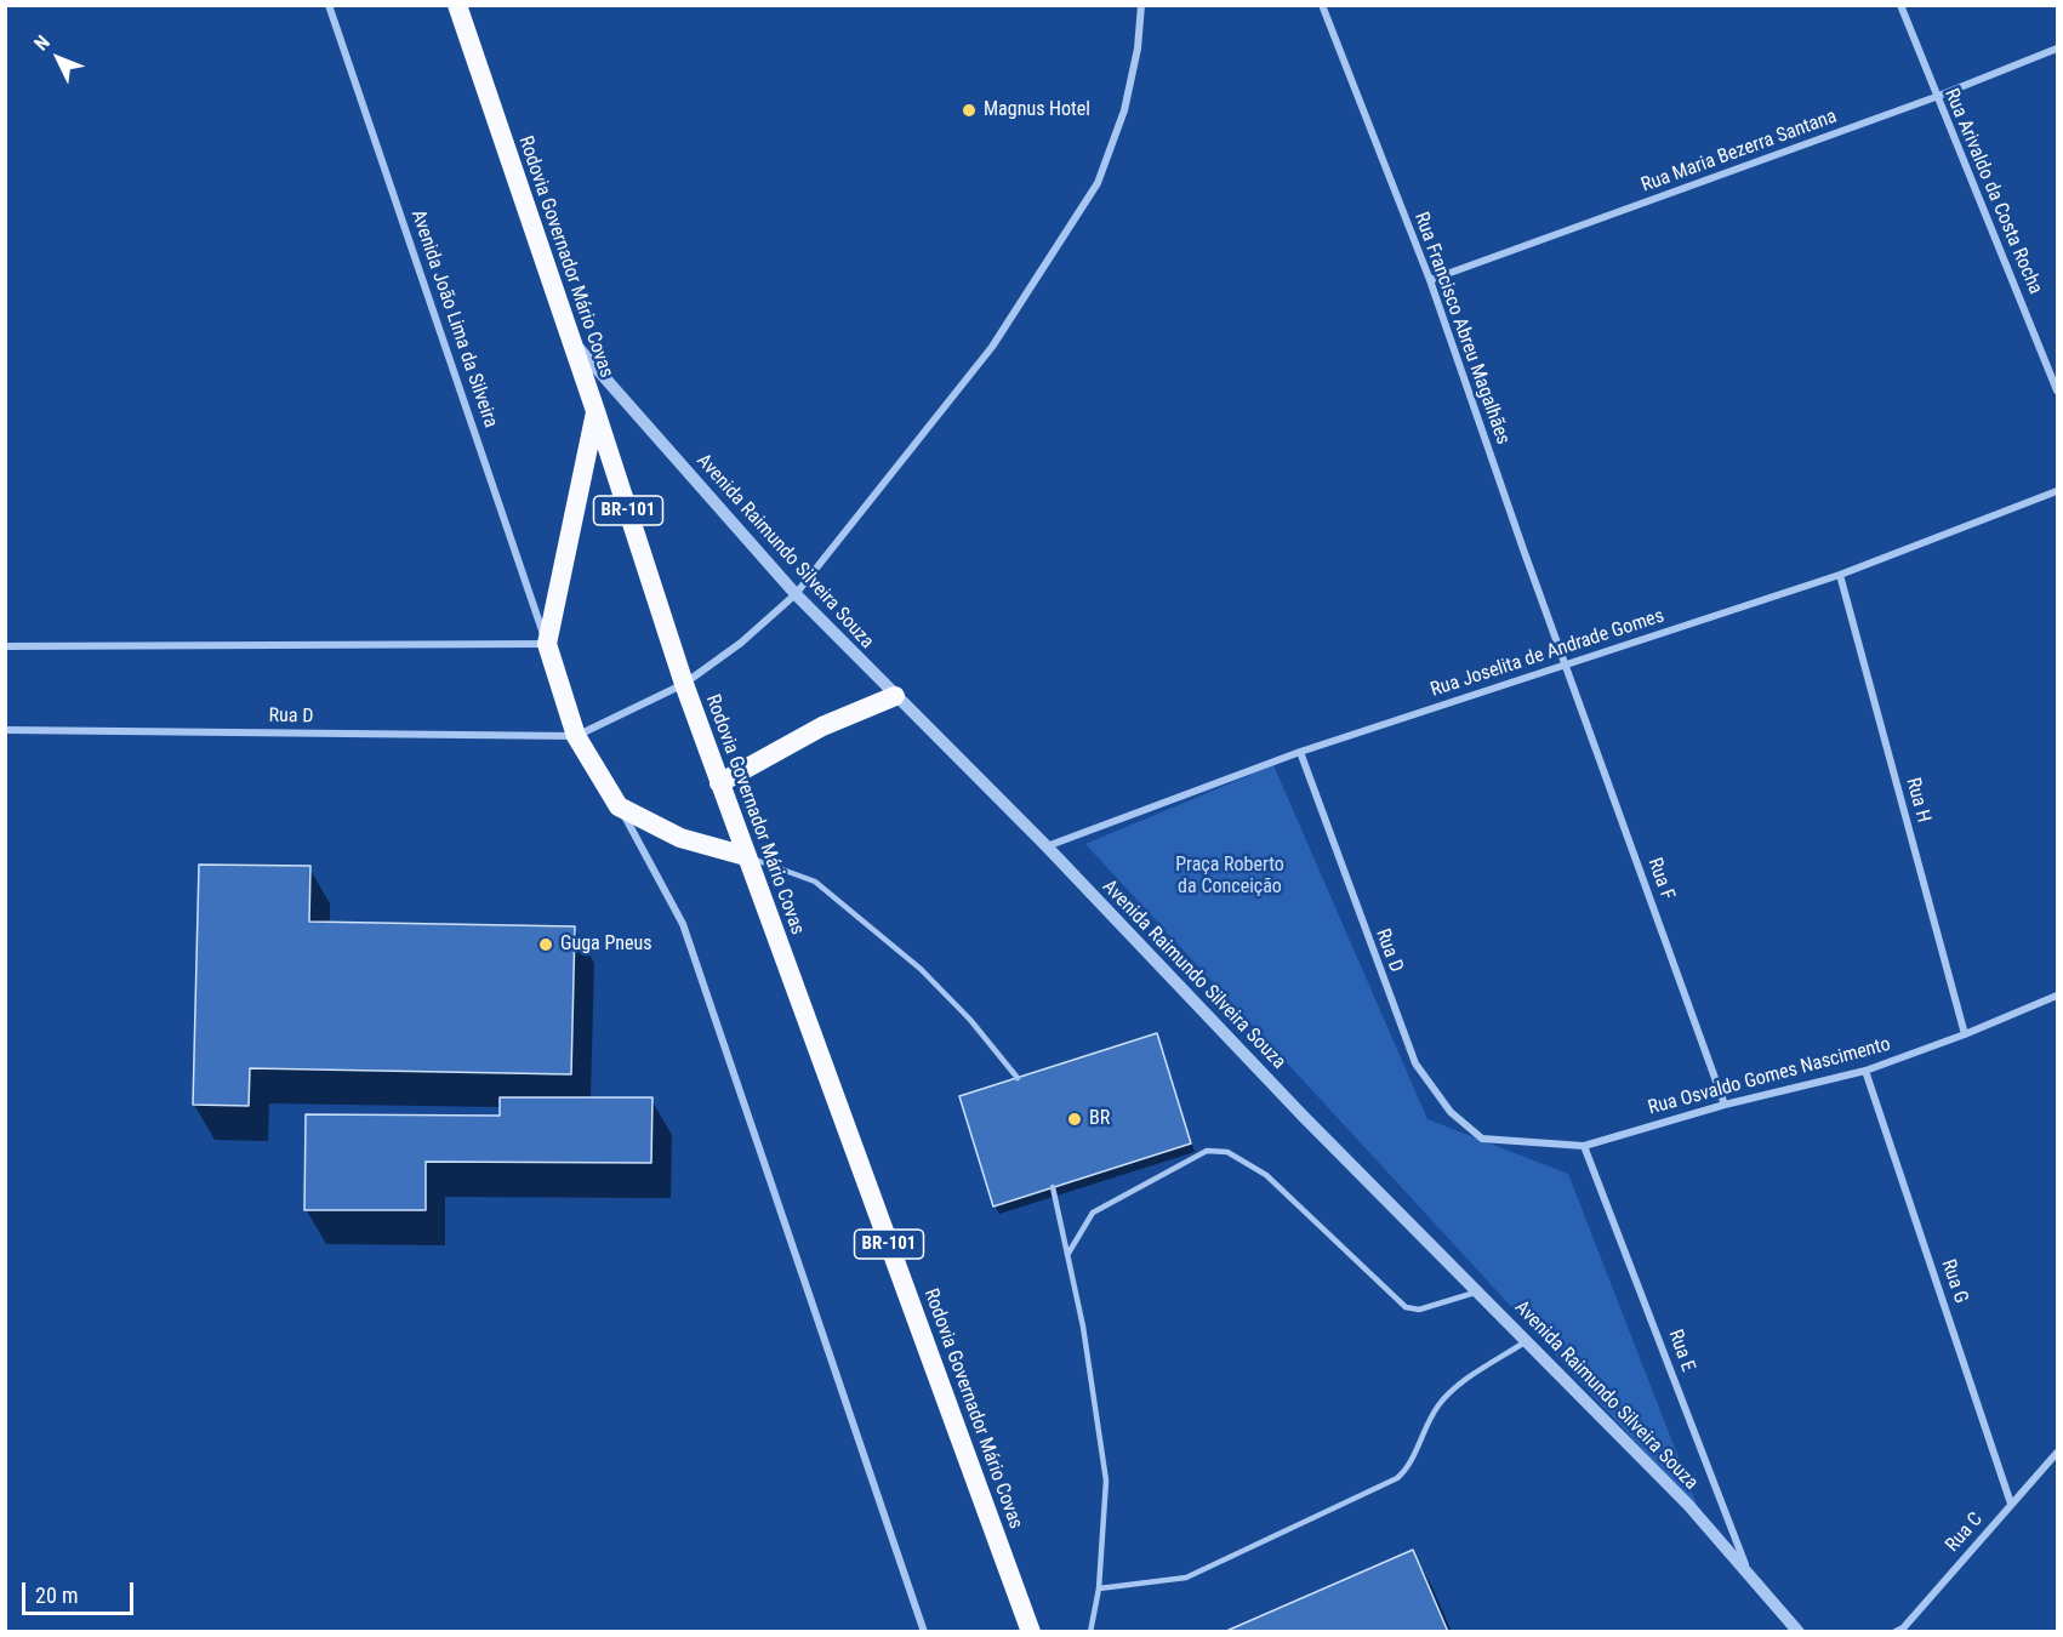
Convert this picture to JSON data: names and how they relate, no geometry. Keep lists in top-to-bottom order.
{
  "streets": {
    "highway": ["Rodovia Governador Mário Covas", "BR-101"],
    "street": [
      "Rua Maria Bezerra Santana",
      "Rua Arivaldo da Costa Rocha",
      "Avenida João Lima da Silveira",
      "Rua Francisco Abreu Magalhães",
      "Avenida Raimundo Silveira Souza",
      "Rua Joselita de Andrade Gomes",
      "Rua D",
      "Rua H",
      "Rua F",
      "Rua Osvaldo Gomes Nascimento",
      "Rua G",
      "Rua E",
      "Rua C"
    ]
  },
  "crossings": [
    ["Rua Maria Bezerra Santana", "Rua Arivaldo da Costa Rocha"],
    ["Rua Maria Bezerra Santana", "Rua Francisco Abreu Magalhães"],
    ["Rodovia Governador Mário Covas", "Avenida Raimundo Silveira Souza"],
    ["Rua Francisco Abreu Magalhães", "Rua Joselita de Andrade Gomes"],
    ["Rua Francisco Abreu Magalhães", "Rua F"],
    ["Avenida Raimundo Silveira Souza", "Rua Joselita de Andrade Gomes"],
    ["Avenida Raimundo Silveira Souza", "Rua E"],
    ["Rua Joselita de Andrade Gomes", "Rua D"],
    ["Rua Joselita de Andrade Gomes", "Rua H"],
    ["Rua Joselita de Andrade Gomes", "Rua F"],
    ["Rua D", "Rua Osvaldo Gomes Nascimento"],
    ["Rua H", "Rua Osvaldo Gomes Nascimento"],
    ["Rua F", "Rua Osvaldo Gomes Nascimento"],
    ["Rua Osvaldo Gomes Nascimento", "Rua G"],
    ["Rua Osvaldo Gomes Nascimento", "Rua E"],
    ["Rua G", "Rua C"]
  ],
  "parks": ["Praça Roberto da Conceição"],
  "places": ["Magnus Hotel", "Guga Pneus", "BR"],
  "scale_bar": "20 m",
  "north": "top left"
}
